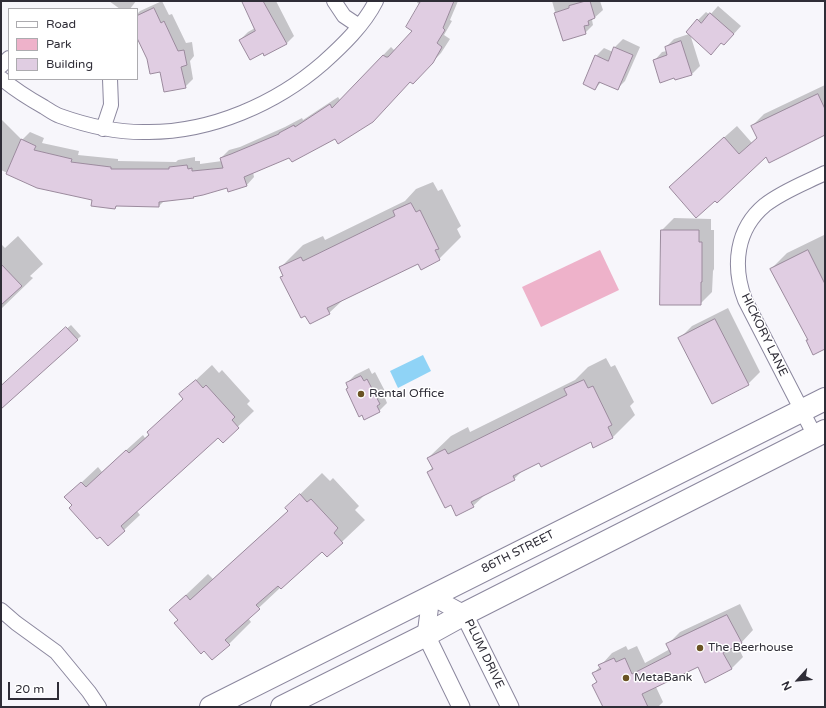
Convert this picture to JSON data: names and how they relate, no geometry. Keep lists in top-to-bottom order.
{
  "streets": {
    "main road": ["86TH STREET"],
    "street": ["HICKORY LANE", "PLUM DRIVE"]
  },
  "crossings": [
    ["HICKORY LANE", "86TH STREET"],
    ["86TH STREET", "PLUM DRIVE"]
  ],
  "places": ["Rental Office", "The Beerhouse", "MetaBank"],
  "legend": ["Road", "Park", "Building"],
  "scale_bar": "20 m",
  "north": "bottom left"
}
